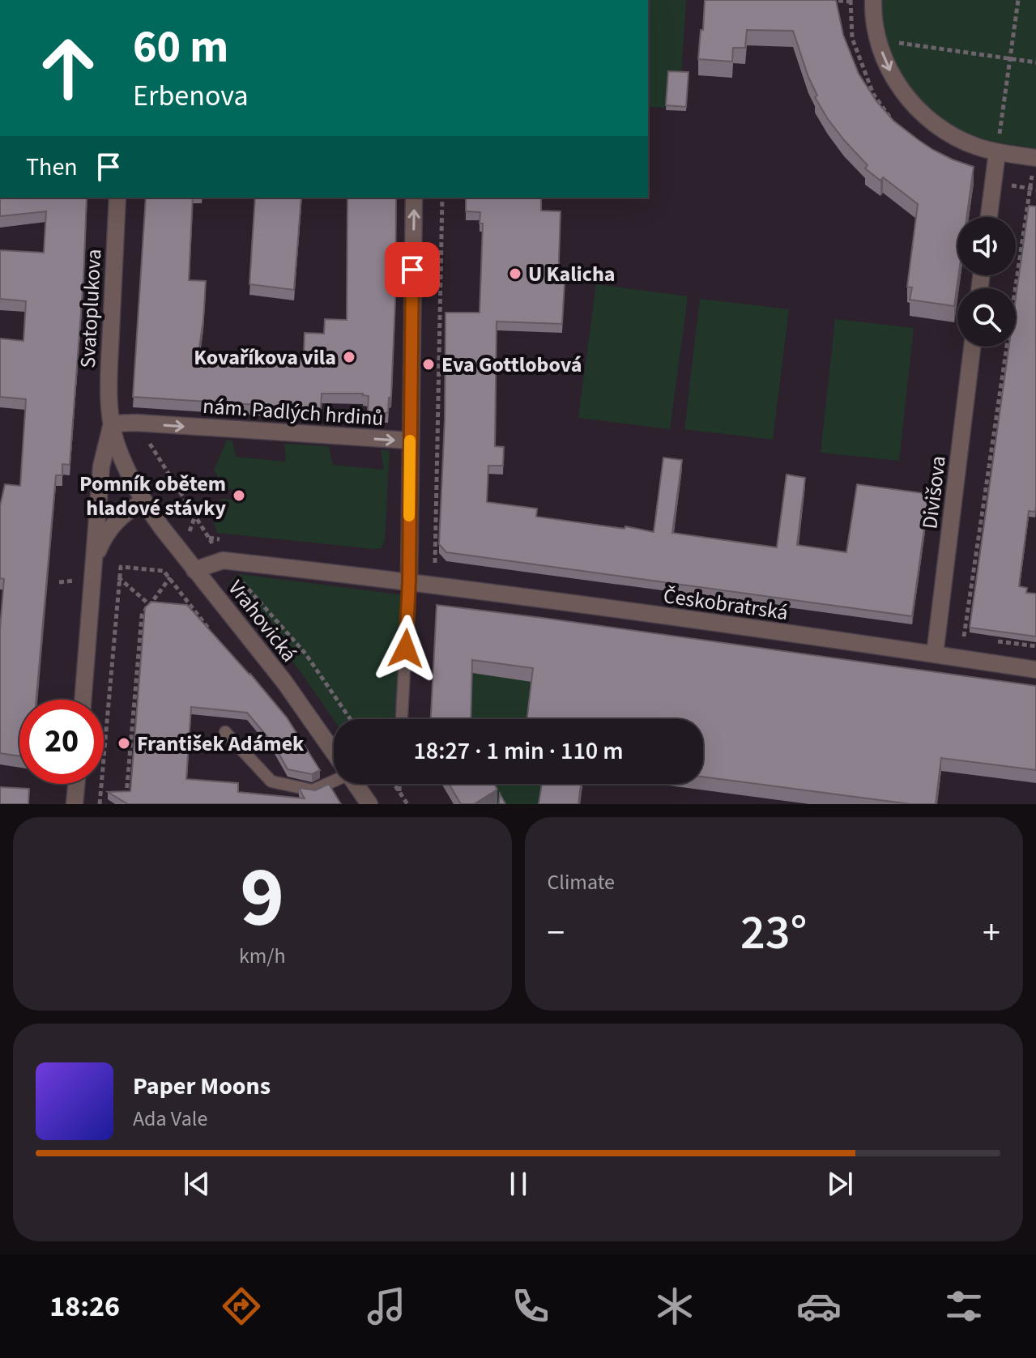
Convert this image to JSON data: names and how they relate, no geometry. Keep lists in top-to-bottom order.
{
  "streets": {
    "street": [
      "Svatoplukova",
      "nám. Padlých hrdinů",
      "Divišova",
      "Českobratrská",
      "Vrahovická"
    ]
  },
  "crossings": [
    ["Svatoplukova", "nám. Padlých hrdinů"],
    ["Svatoplukova", "Vrahovická"],
    ["nám. Padlých hrdinů", "Českobratrská"],
    ["Divišova", "Českobratrská"]
  ],
  "places": [
    "U Kalicha",
    "Kovaříkova vila",
    "Eva Gottlobová",
    "Pomník obětem hladové stávky",
    "František Adámek"
  ],
  "page": {
    "turn": ["60 m", "Erbenova"],
    "then": "Then",
    "limit": "20",
    "trip": "18:27 · 1 min · 110 m",
    "tile": [
      ["9", "km/h"],
      "Climate"
    ],
    "heat": ["−", "23°", "+"],
    "song": ["Paper Moons", "Ada Vale"],
    "tabs": "18:26"
  }
}
